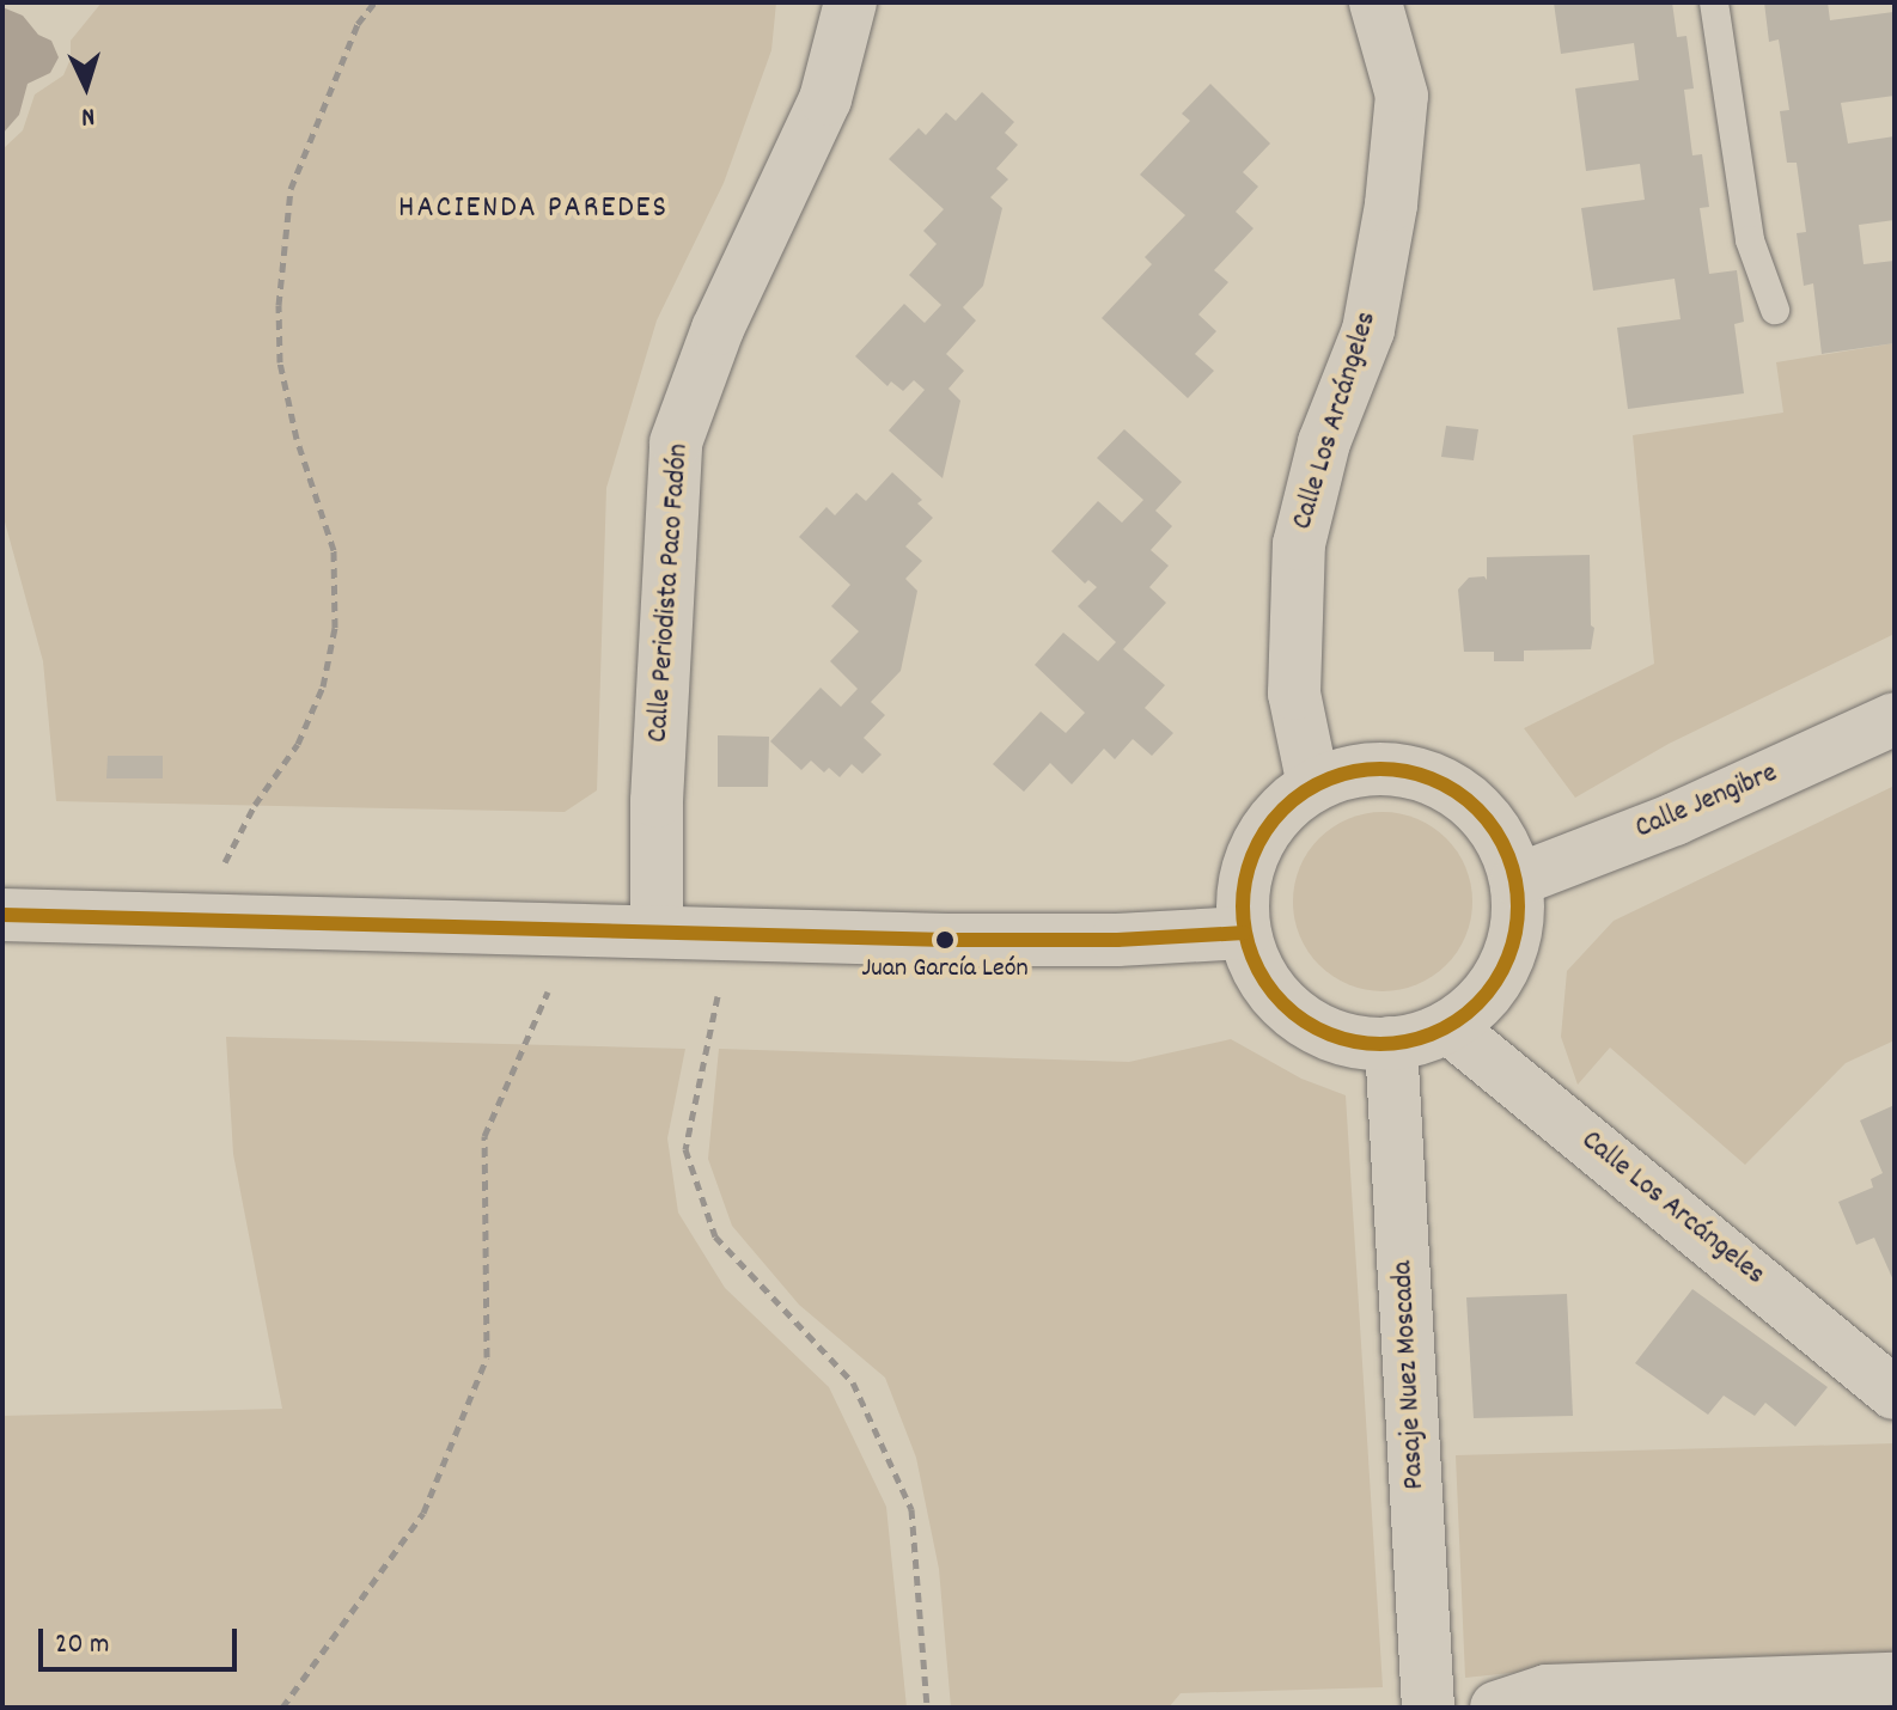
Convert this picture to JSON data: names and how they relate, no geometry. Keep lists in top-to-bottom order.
{
  "streets": {
    "street": [
      "Calle Los Arcángeles",
      "Calle Periodista Paco Fadón",
      "Calle Jengibre",
      "Pasaje Nuez Moscada"
    ]
  },
  "crossings": [
    ["Calle Los Arcángeles", "Calle Jengibre"],
    ["Calle Los Arcángeles", "Pasaje Nuez Moscada"],
    ["Calle Jengibre", "Pasaje Nuez Moscada"]
  ],
  "districts": ["HACIENDA PAREDES"],
  "places": ["Juan García León"],
  "scale_bar": "20 m",
  "north": "bottom"
}
